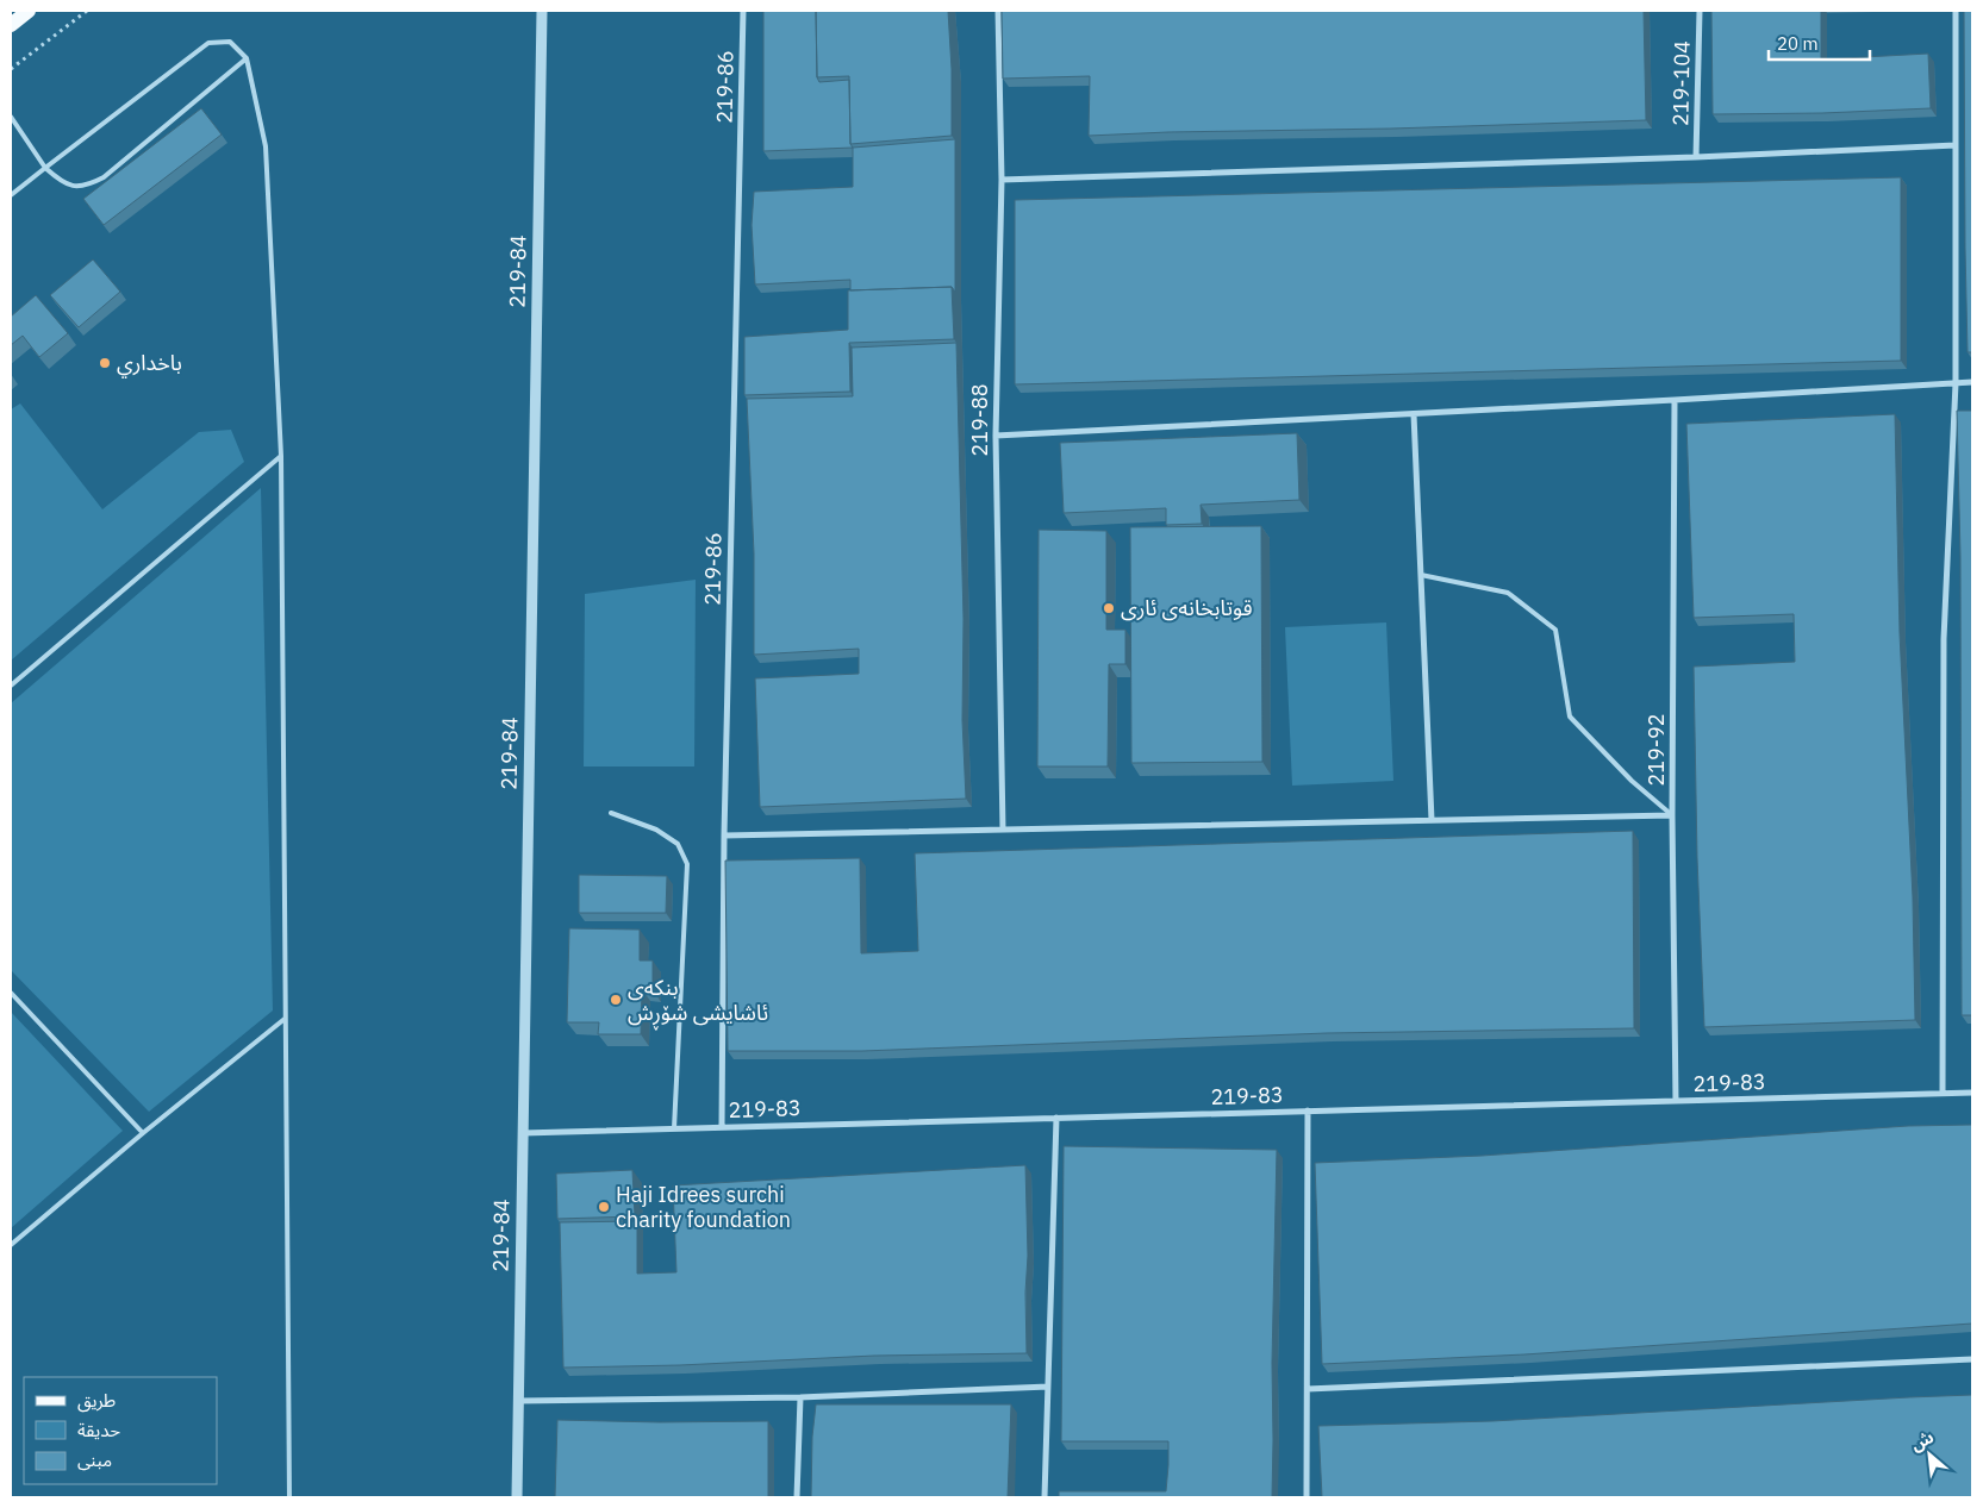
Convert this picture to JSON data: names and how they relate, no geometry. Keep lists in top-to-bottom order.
{
  "streets": {
    "street": [
      "219-104",
      "219-86",
      "219-84",
      "219-88",
      "219-92",
      "219-83"
    ]
  },
  "crossings": [
    ["219-86", "219-83"],
    ["219-84", "219-83"],
    ["219-92", "219-83"]
  ],
  "places": [
    "باخداري",
    "قوتابخانەی ئاری",
    "بنکەی ئاشایشی شۆڕش",
    "Haji Idrees surchi charity foundation"
  ],
  "legend": ["طريق", "حديقة", "مبنى"],
  "scale_bar": "20 m",
  "north": "top left"
}
